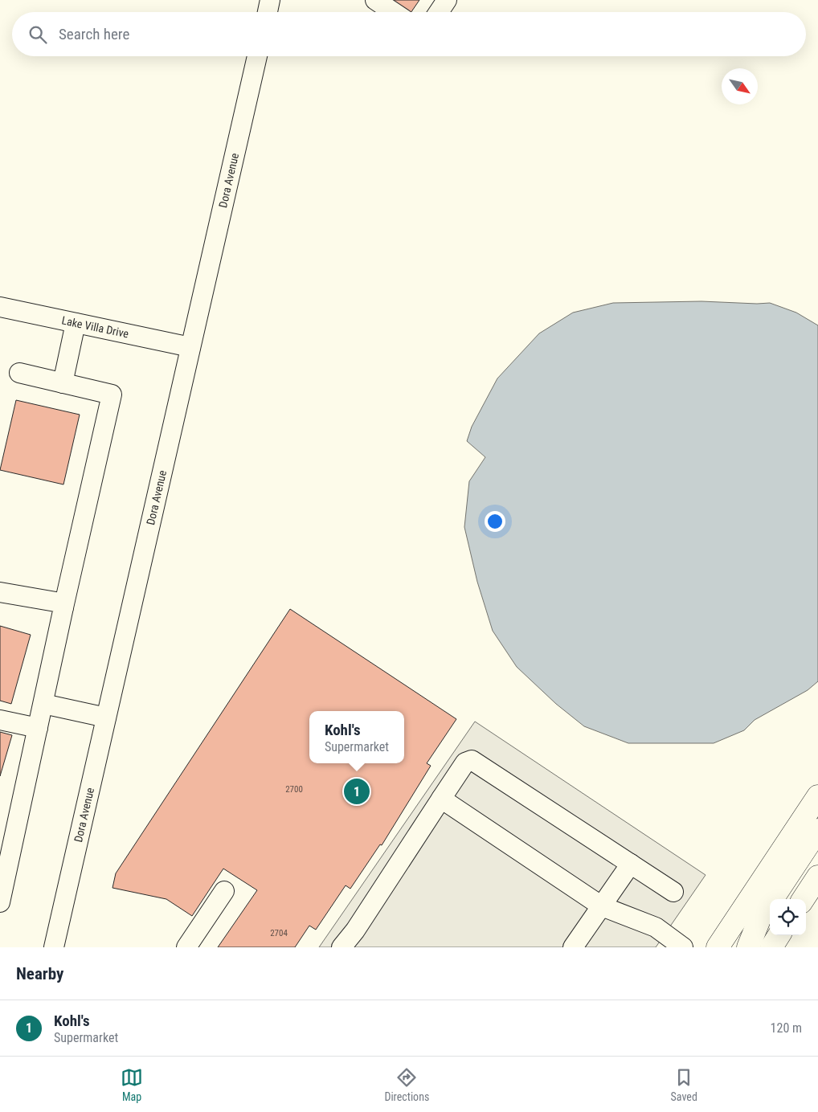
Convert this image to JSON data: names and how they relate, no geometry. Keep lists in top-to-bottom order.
{
  "streets": {
    "street": ["Dora Avenue", "Lake Villa Drive"]
  },
  "crossings": [
    ["Dora Avenue", "Lake Villa Drive"]
  ],
  "house_numbers": ["2700", "2704"],
  "north": "bottom right",
  "page": {
    "search": "Search here",
    "popup": ["Kohl's", "Supermarket"],
    "pins": "1",
    "heading": "Nearby",
    "list": [
      {
        "mark": "1",
        "name": "Kohl's",
        "note": "Supermarket",
        "value": "120 m"
      }
    ],
    "nav": ["Map", "Directions", "Saved"]
  }
}
